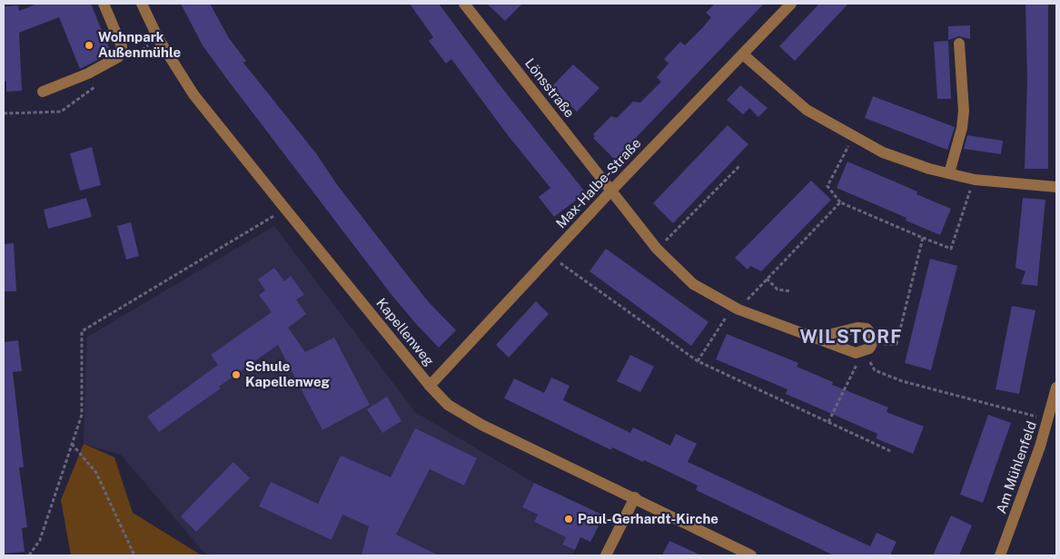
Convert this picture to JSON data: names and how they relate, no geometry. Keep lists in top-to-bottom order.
{
  "streets": {
    "street": [
      "Lönsstraße",
      "Max-Halbe-Straße",
      "Kapellenweg",
      "Am Mühlenfeld"
    ]
  },
  "crossings": [
    ["Lönsstraße", "Max-Halbe-Straße"],
    ["Max-Halbe-Straße", "Kapellenweg"]
  ],
  "districts": ["WILSTORF"],
  "places": ["Wohnpark Außenmühle", "Schule Kapellenweg", "Paul-Gerhardt-Kirche"]
}
